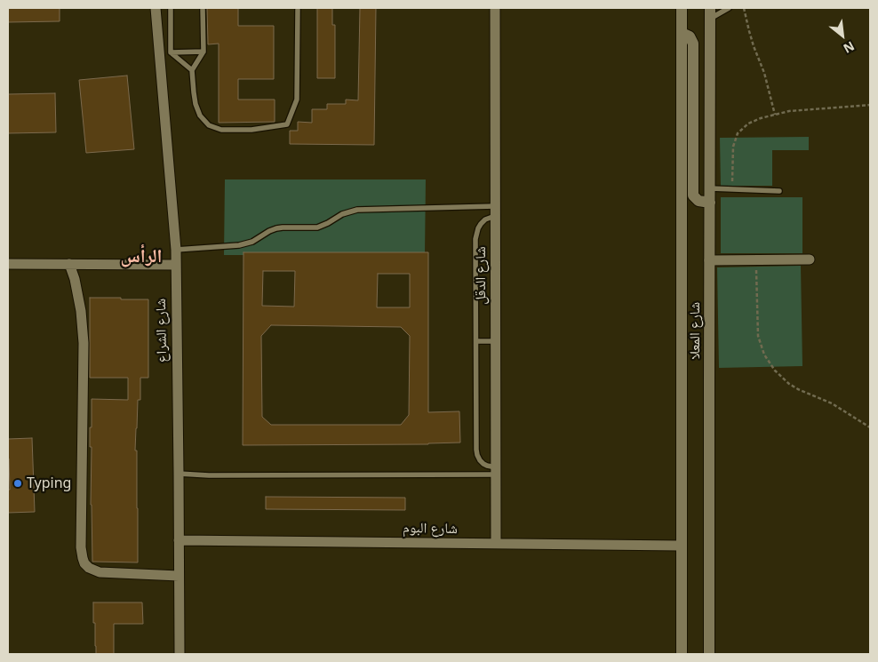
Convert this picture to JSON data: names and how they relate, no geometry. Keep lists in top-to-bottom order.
{
  "streets": {
    "street": [
      "شارع الدقل",
      "شارع الشراع",
      "شارع المعلا",
      "شارع البوم"
    ]
  },
  "crossings": [
    ["شارع الدقل", "شارع البوم"],
    ["شارع الشراع", "شارع البوم"],
    ["شارع المعلا", "شارع البوم"]
  ],
  "districts": ["الرأس"],
  "places": ["Typing"],
  "north": "bottom right"
}
